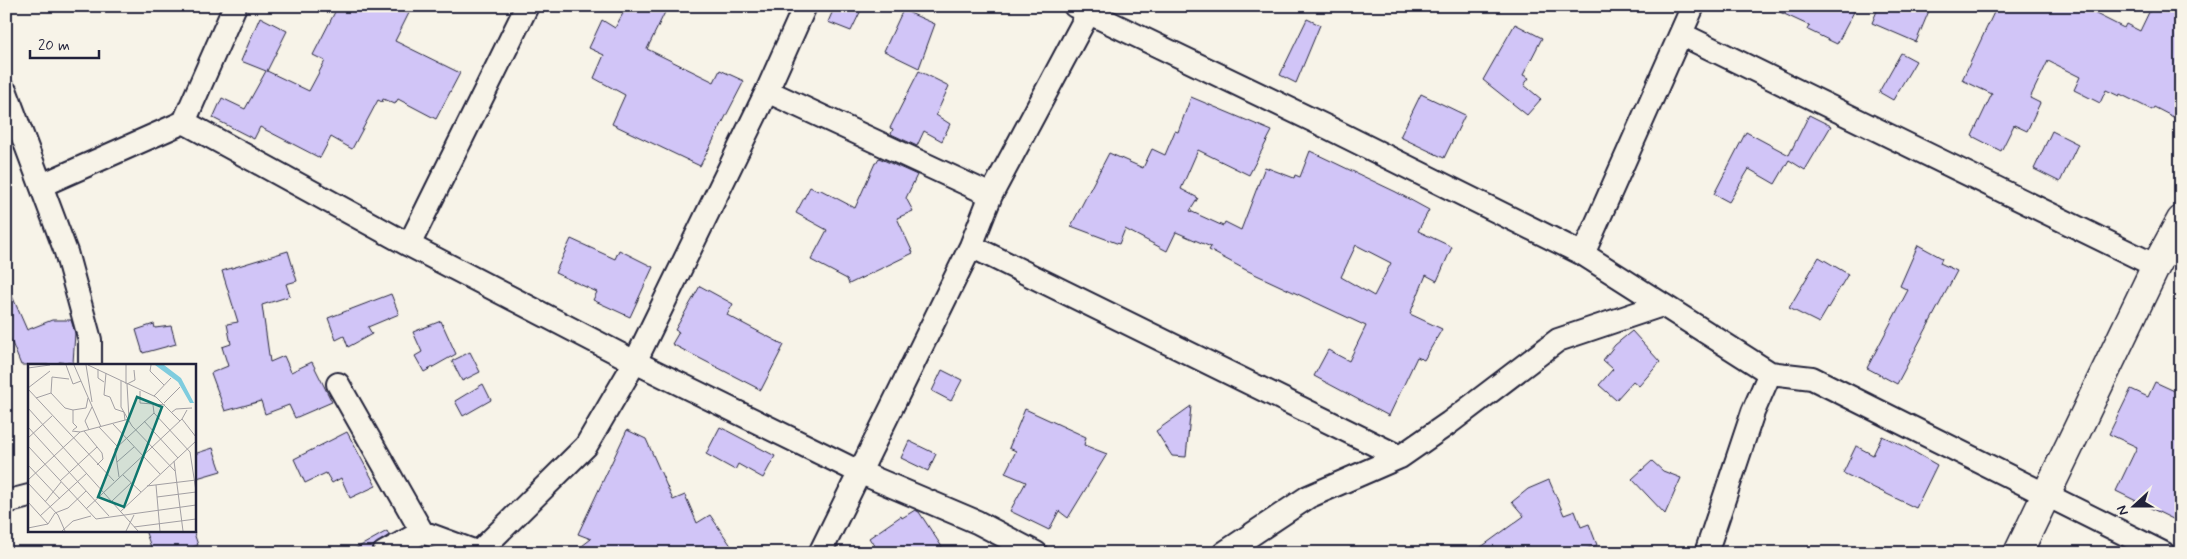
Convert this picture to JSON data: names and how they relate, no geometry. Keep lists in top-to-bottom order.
{
  "scale_bar": "20 m",
  "north": "left"
}
